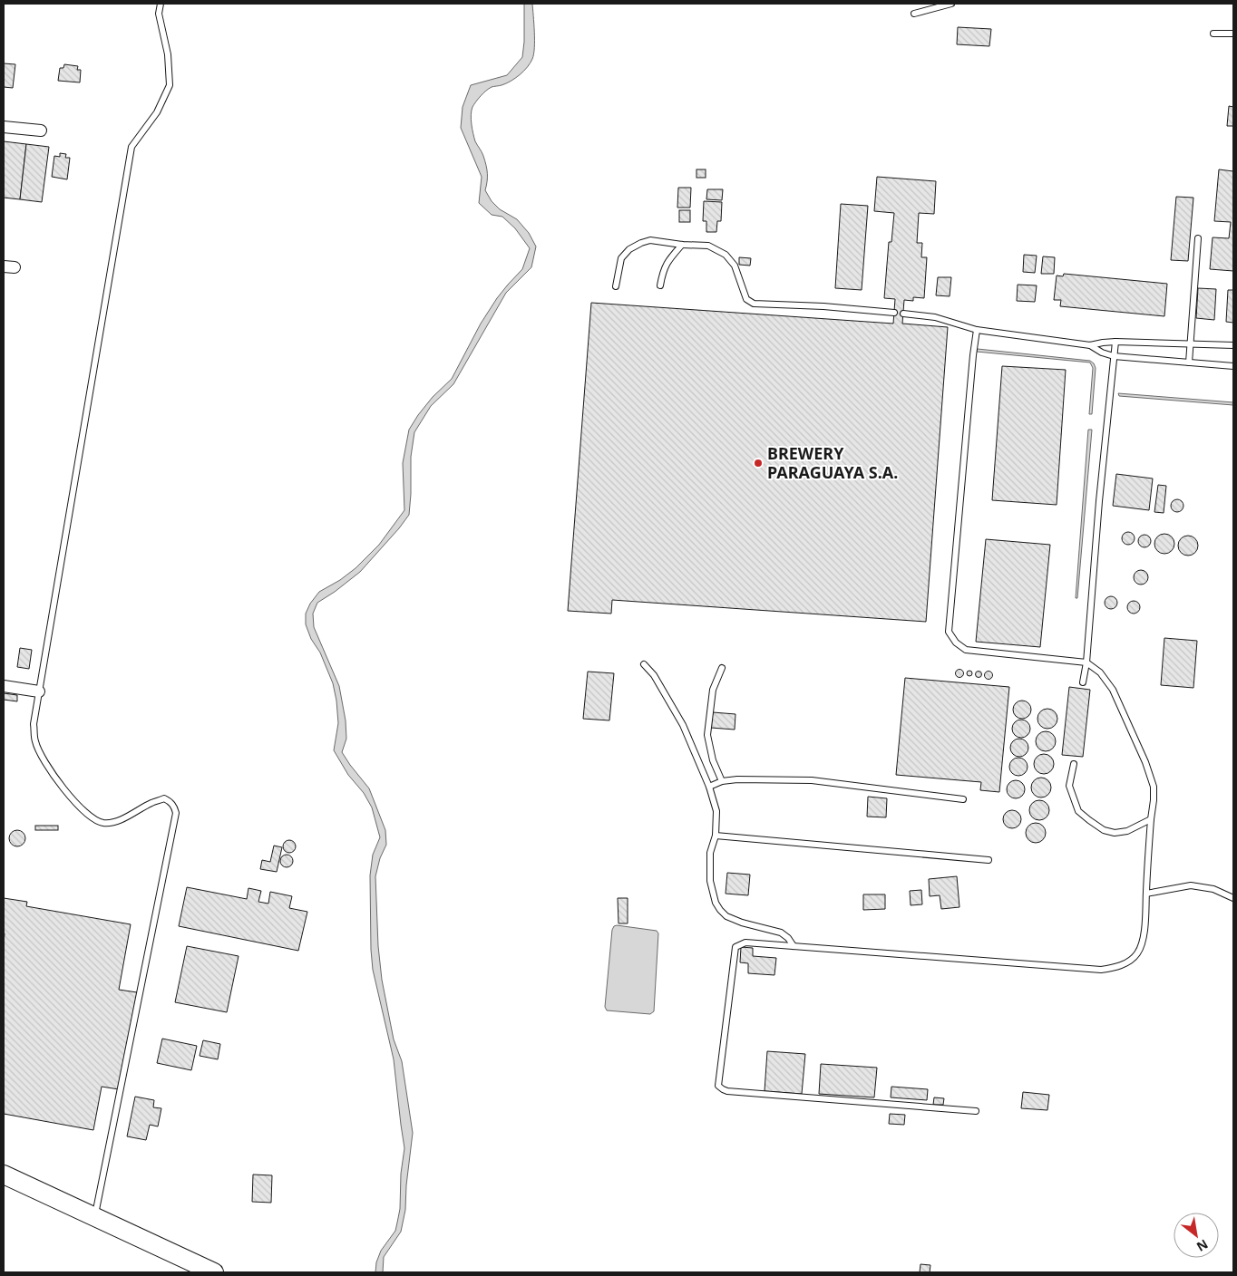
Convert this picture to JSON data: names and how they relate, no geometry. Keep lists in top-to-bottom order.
{
  "places": ["BREWERY PARAGUAYA S.A."],
  "north": "bottom right"
}
